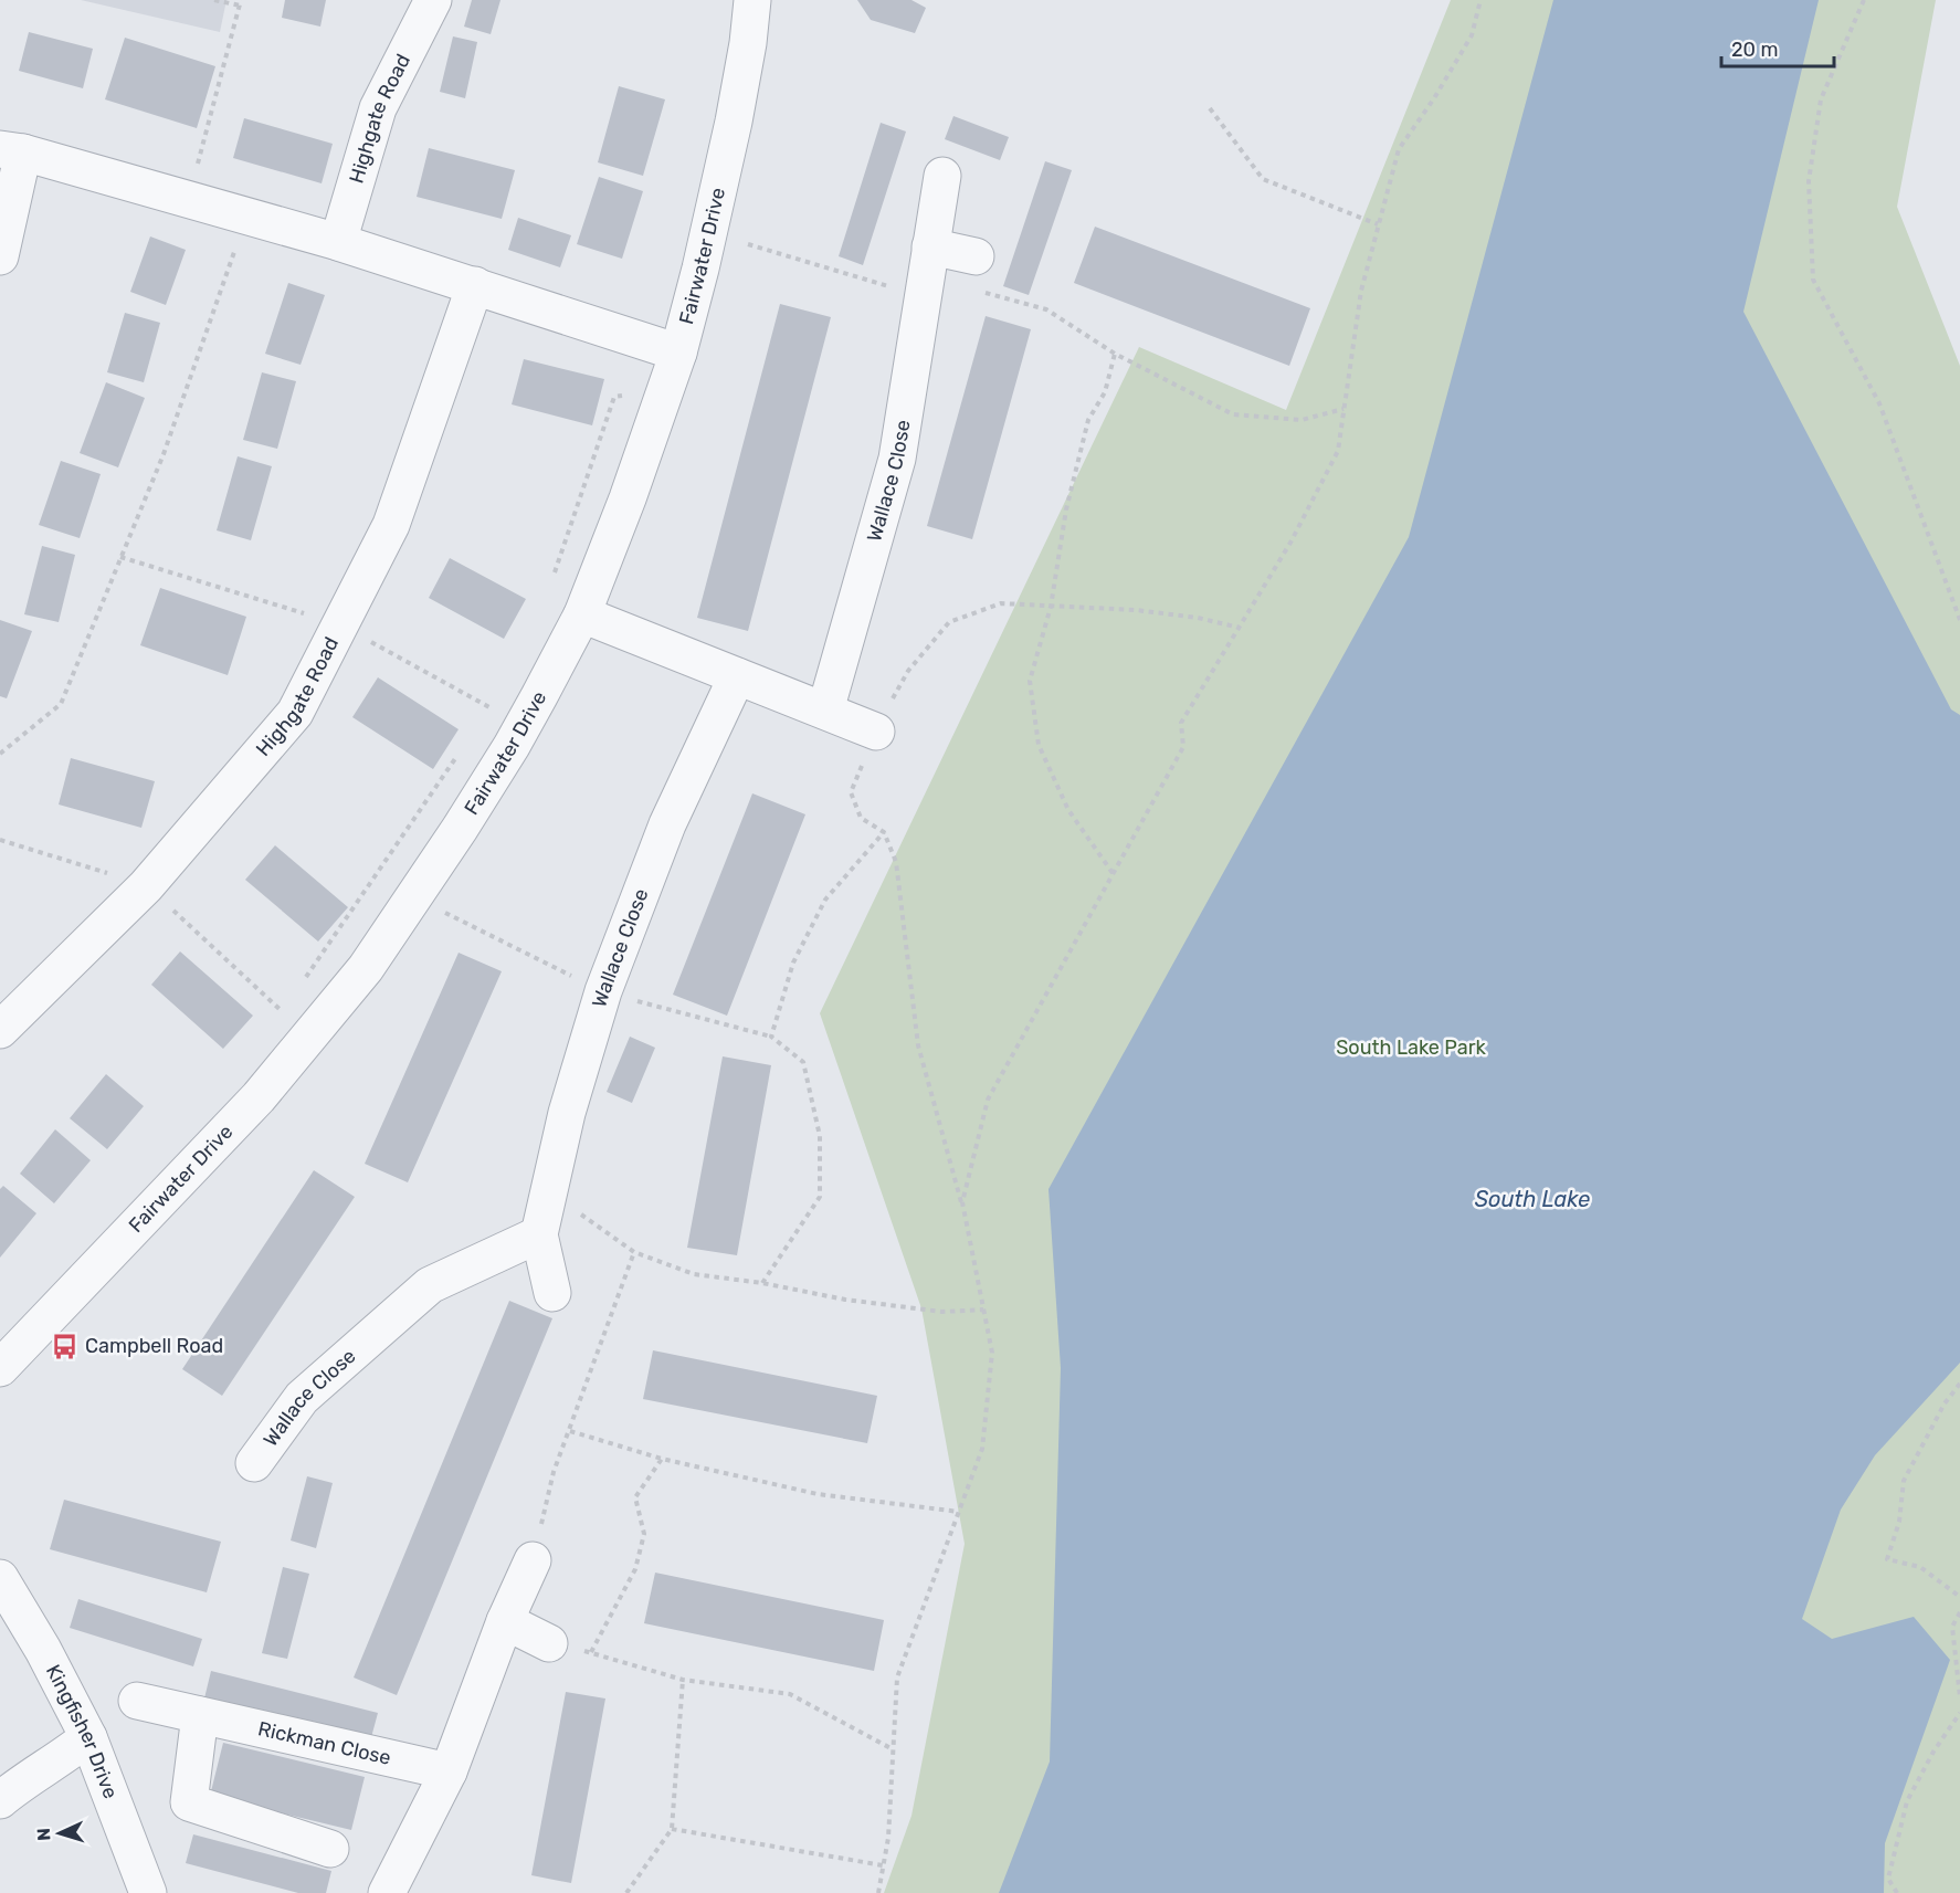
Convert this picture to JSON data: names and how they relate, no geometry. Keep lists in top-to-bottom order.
{
  "streets": {
    "street": [
      "Highgate Road",
      "Fairwater Drive",
      "Wallace Close",
      "Kingfisher Drive",
      "Rickman Close"
    ]
  },
  "water": ["South Lake"],
  "parks": ["South Lake Park"],
  "places": {
    "bus stop": ["Campbell Road"]
  },
  "scale_bar": "20 m",
  "north": "left"
}
